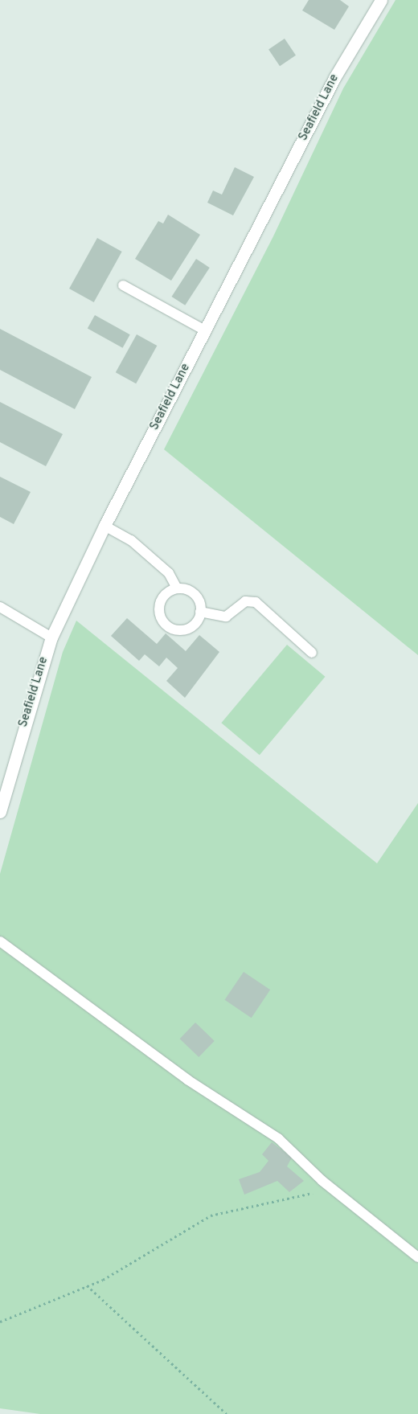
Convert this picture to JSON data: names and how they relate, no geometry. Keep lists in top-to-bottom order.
{
  "streets": {
    "street": ["Seafield Lane"]
  }
}
